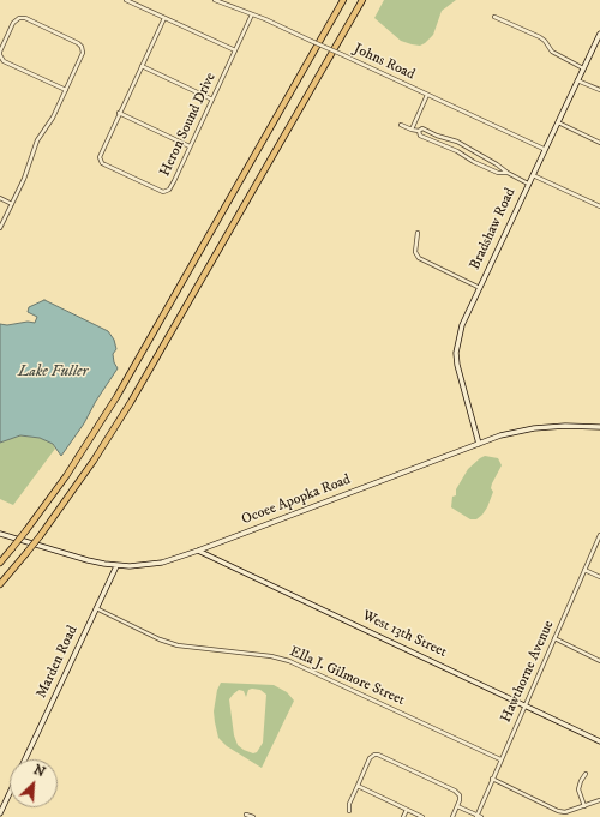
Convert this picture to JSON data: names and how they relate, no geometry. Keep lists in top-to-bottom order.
{
  "streets": {
    "street": [
      "Johns Road",
      "Heron Sound Drive",
      "Bradshaw Road",
      "Ocoee Apopka Road",
      "West 13th Street",
      "Marden Road",
      "Hawthorne Avenue",
      "Ella J. Gilmore Street"
    ]
  },
  "crossings": [
    ["Johns Road", "Heron Sound Drive"],
    ["Johns Road", "Bradshaw Road"],
    ["Bradshaw Road", "Ocoee Apopka Road"],
    ["Ocoee Apopka Road", "West 13th Street"],
    ["Ocoee Apopka Road", "Marden Road"],
    ["West 13th Street", "Hawthorne Avenue"],
    ["Marden Road", "Ella J. Gilmore Street"],
    ["Hawthorne Avenue", "Ella J. Gilmore Street"]
  ],
  "water": ["Lake Fuller"],
  "north": "top right"
}
